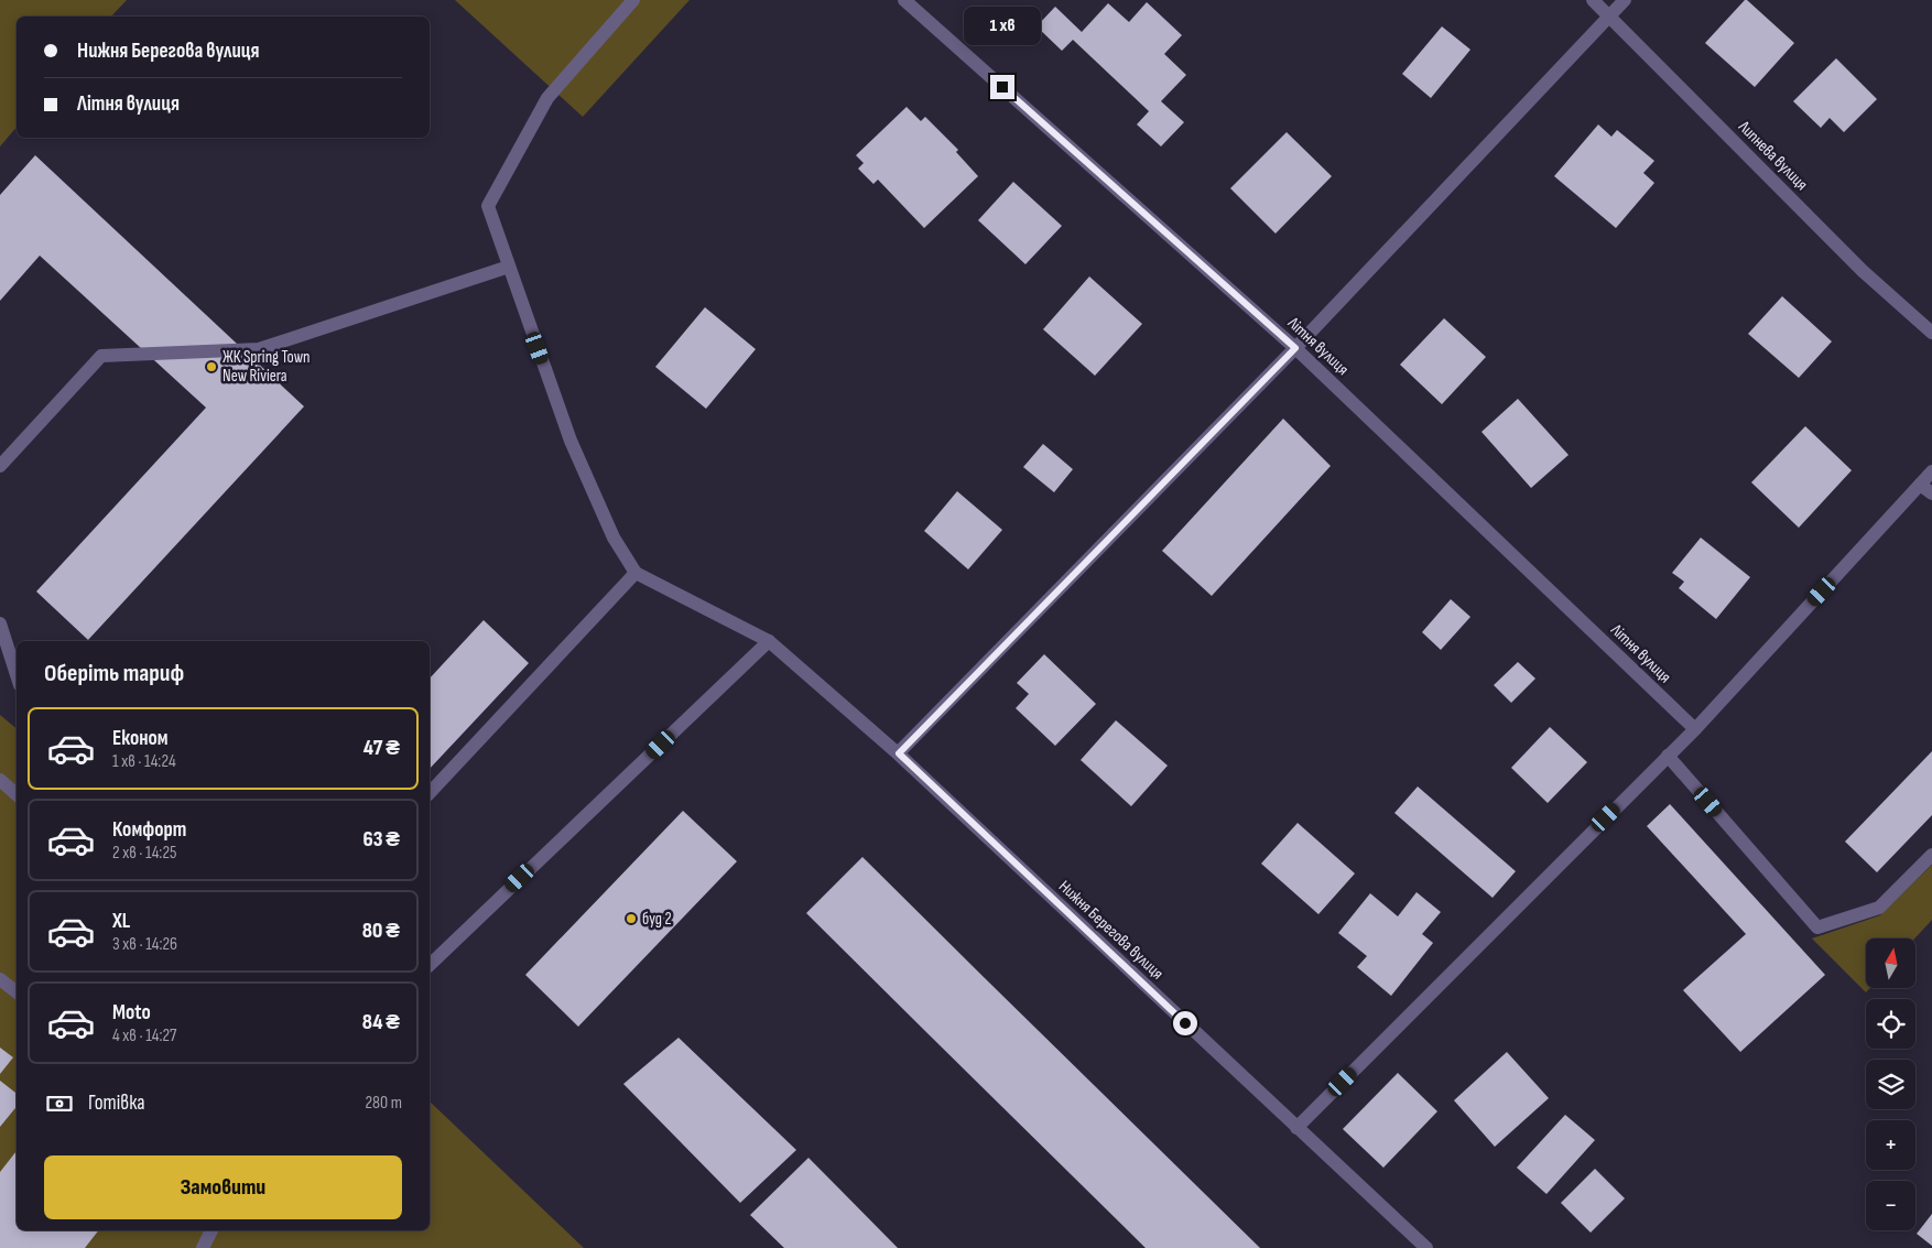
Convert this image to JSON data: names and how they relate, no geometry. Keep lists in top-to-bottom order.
{
  "streets": {
    "street": ["Липнева вулиця", "Літня вулиця", "Нижня Берегова вулиця"]
  },
  "places": ["ЖК Spring Town New Riviera", "буд 2"],
  "north": "top",
  "page": {
    "bubble": "1 хв",
    "banner": ["Нижня Берегова вулиця", "Літня вулиця"],
    "heading": "Оберіть тариф",
    "list": [
      {
        "name": "Економ",
        "note": "1 хв · 14:24",
        "value": "47 ₴"
      },
      {
        "name": "Комфорт",
        "note": "2 хв · 14:25",
        "value": "63 ₴"
      },
      {
        "name": "XL",
        "note": "3 хв · 14:26",
        "value": "80 ₴"
      },
      {
        "name": "Moto",
        "note": "4 хв · 14:27",
        "value": "84 ₴"
      }
    ],
    "map_buttons": ["+", "−"],
    "pay": ["Готівка", "280 m"],
    "buttons": "Замовити"
  }
}
